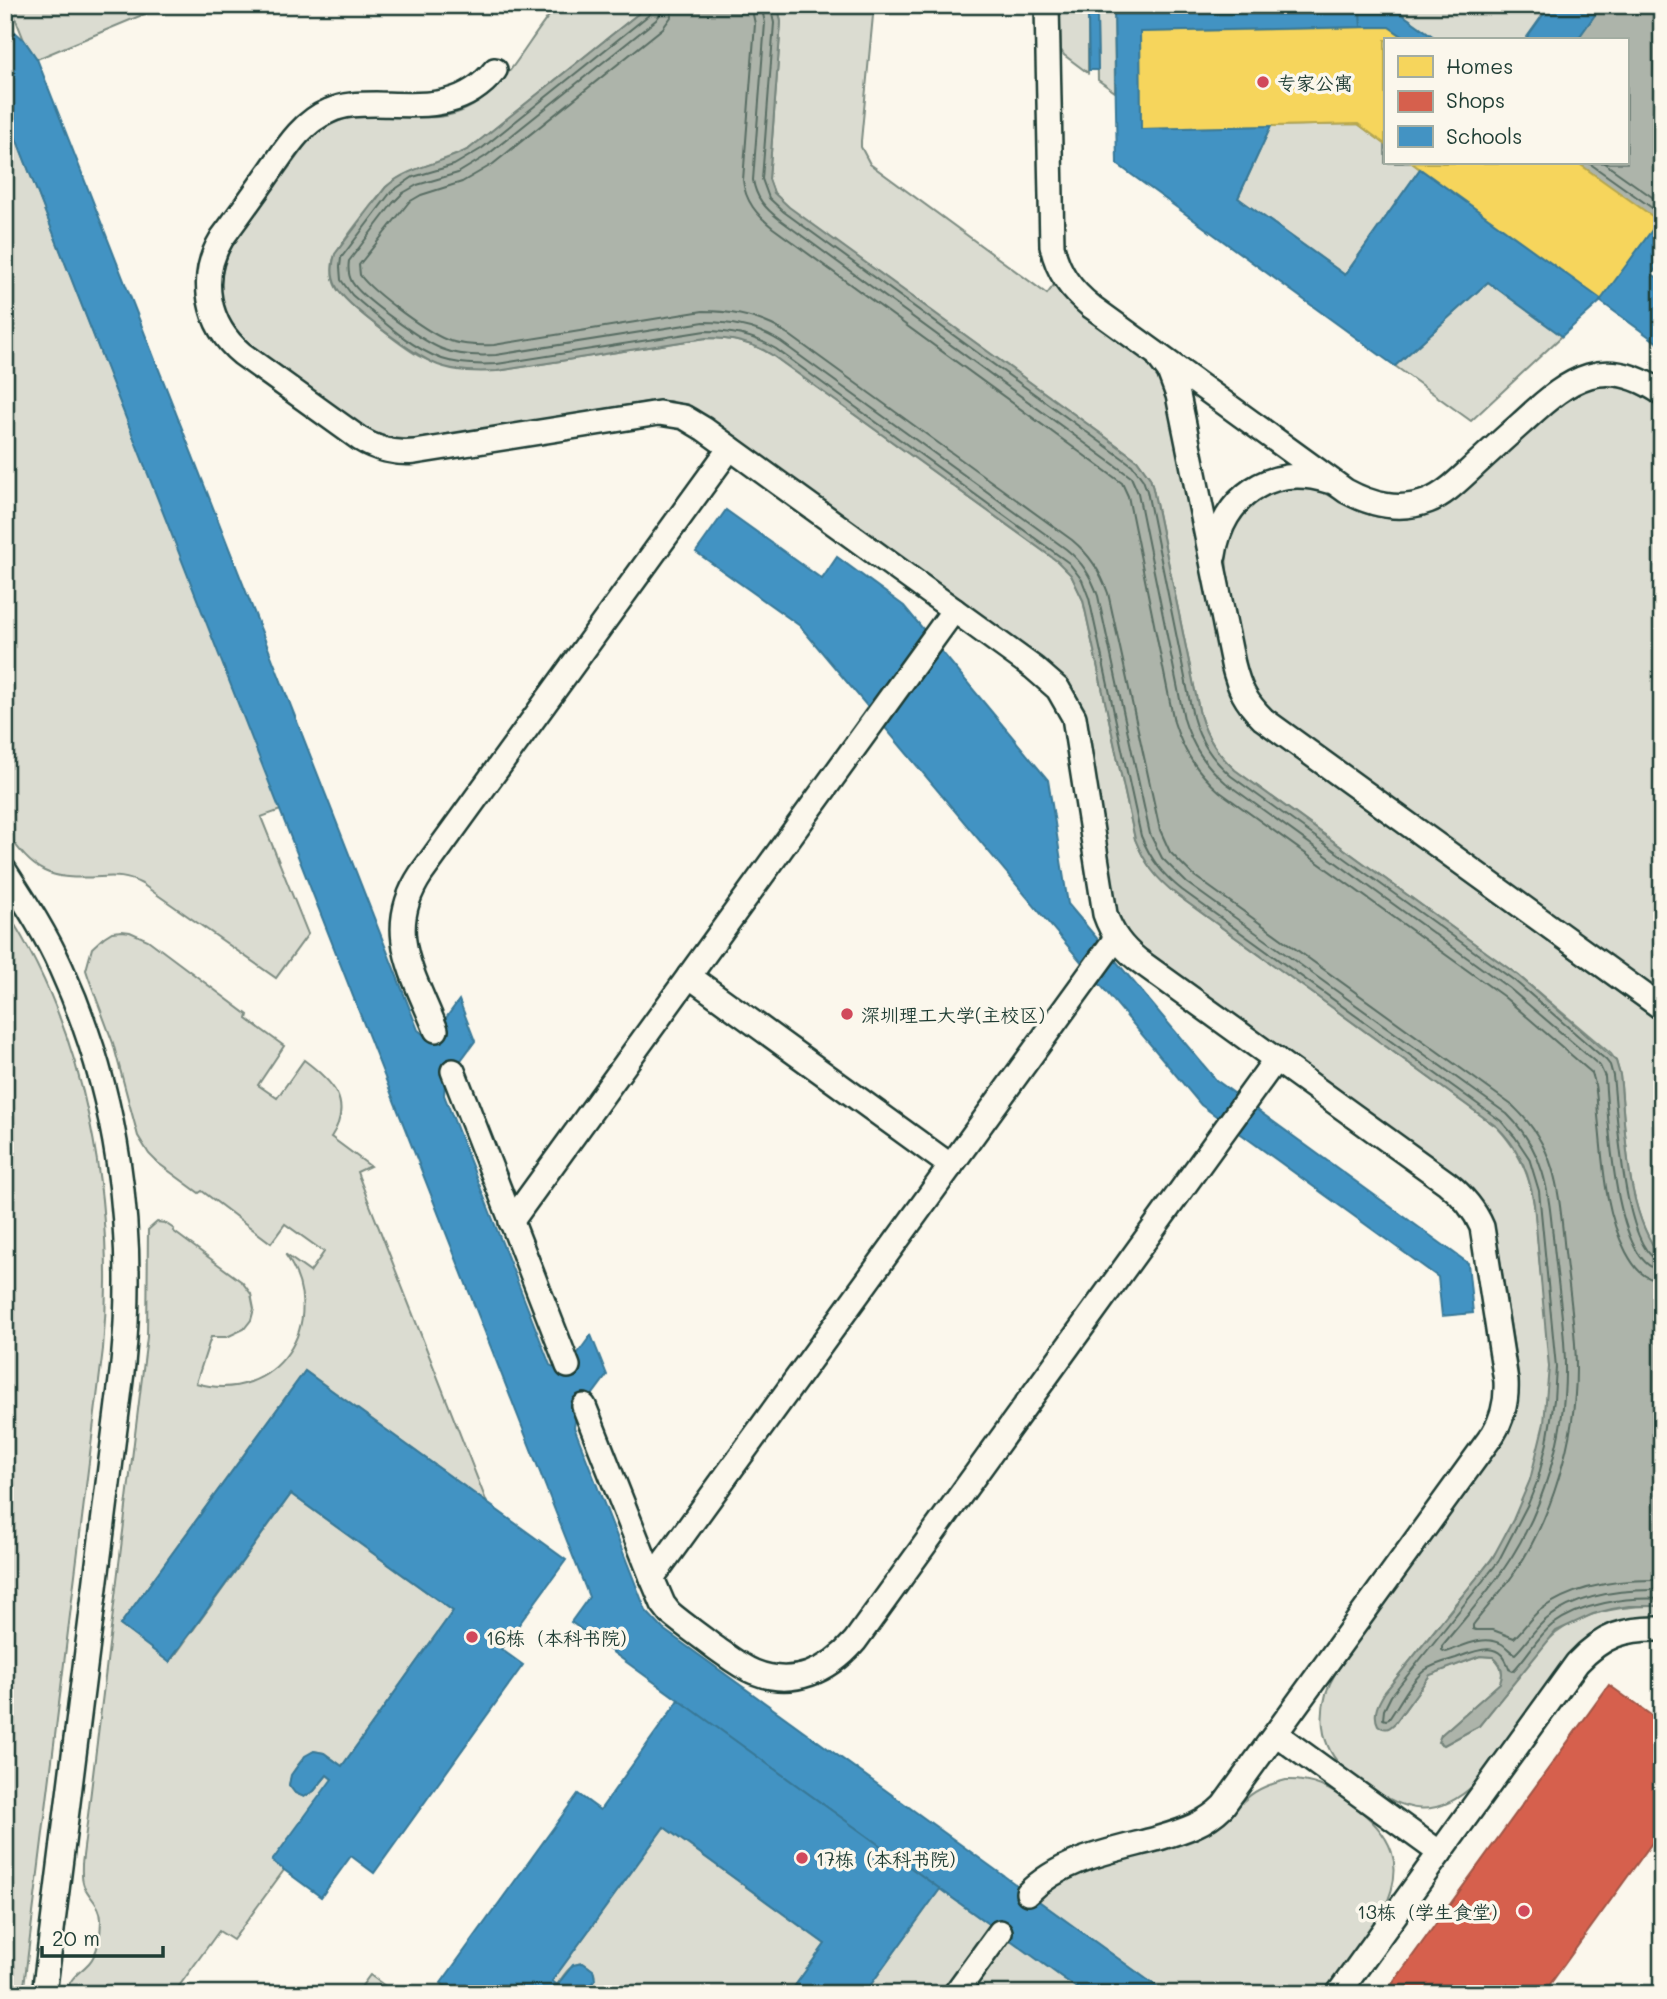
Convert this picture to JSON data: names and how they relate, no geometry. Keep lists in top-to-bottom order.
{
  "places": [
    "专家公寓",
    "深圳理工大学(主校区)",
    "16栋（本科书院）",
    "17栋（本科书院）",
    "13栋（学生食堂）"
  ],
  "legend": ["Homes", "Shops", "Schools"],
  "scale_bar": "20 m"
}
